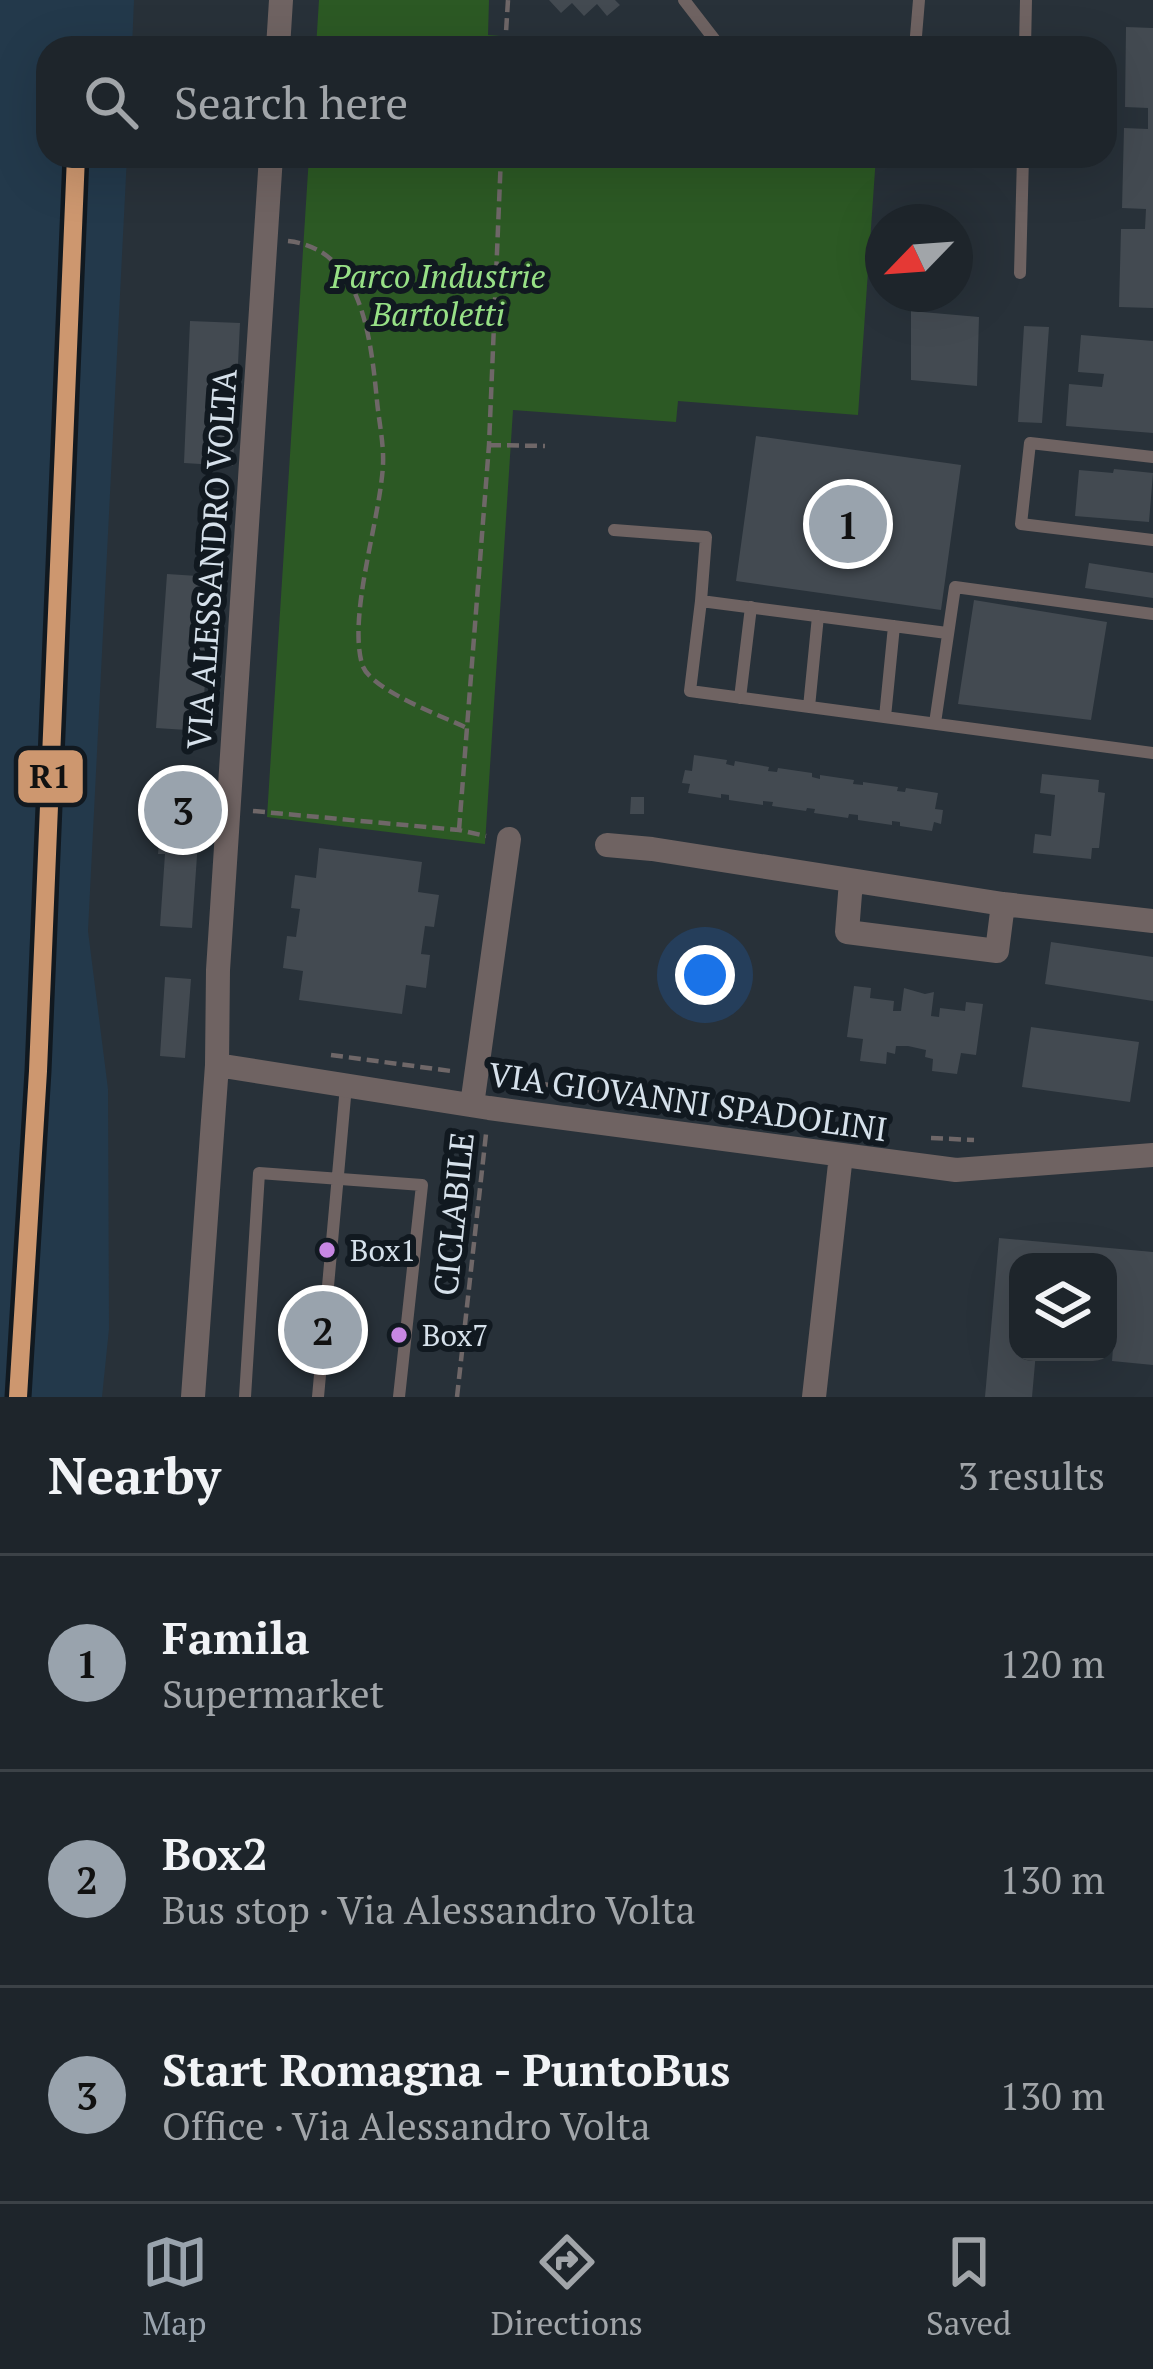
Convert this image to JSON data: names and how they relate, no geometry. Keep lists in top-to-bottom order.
{
  "streets": {
    "street": ["VIA ALESSANDRO VOLTA", "VIA GIOVANNI SPADOLINI"],
    "path": ["CICLABILE"]
  },
  "crossings": [
    ["VIA ALESSANDRO VOLTA", "VIA GIOVANNI SPADOLINI"],
    ["VIA GIOVANNI SPADOLINI", "CICLABILE"]
  ],
  "parks": ["Parco Industrie Bartoletti"],
  "places": ["Box1", "Box7"],
  "lines": ["transit line R1"],
  "north": "bottom left",
  "page": {
    "search": "Search here",
    "pins": ["1", "3", "2"],
    "heading": ["Nearby", "3 results"],
    "list": [
      {
        "mark": "1",
        "name": "Famila",
        "note": "Supermarket",
        "value": "120 m"
      },
      {
        "mark": "2",
        "name": "Box2",
        "note": "Bus stop · Via Alessandro Volta",
        "value": "130 m"
      },
      {
        "mark": "3",
        "name": "Start Romagna - PuntoBus",
        "note": "Office · Via Alessandro Volta",
        "value": "130 m"
      }
    ],
    "nav": ["Map", "Directions", "Saved"]
  }
}
